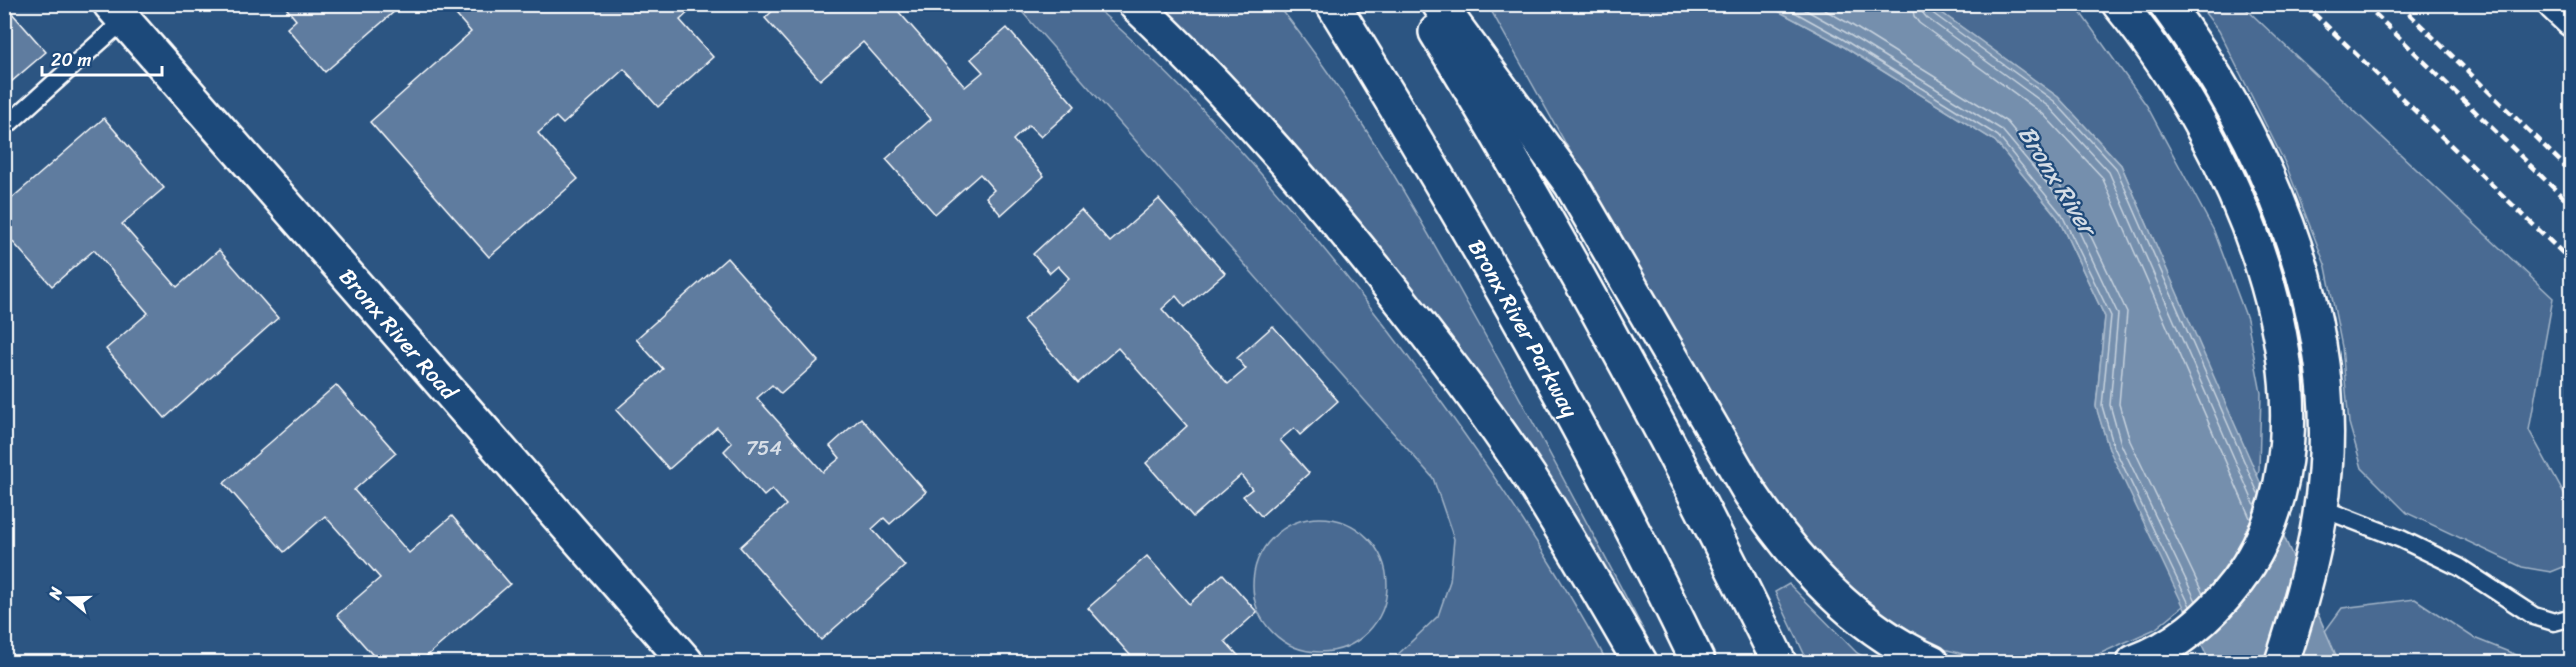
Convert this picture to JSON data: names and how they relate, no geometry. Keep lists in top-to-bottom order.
{
  "streets": {
    "main road": ["Bronx River Parkway", "Bronx River Road"]
  },
  "water": ["Bronx River"],
  "house_numbers": ["754"],
  "scale_bar": "20 m",
  "north": "left"
}
